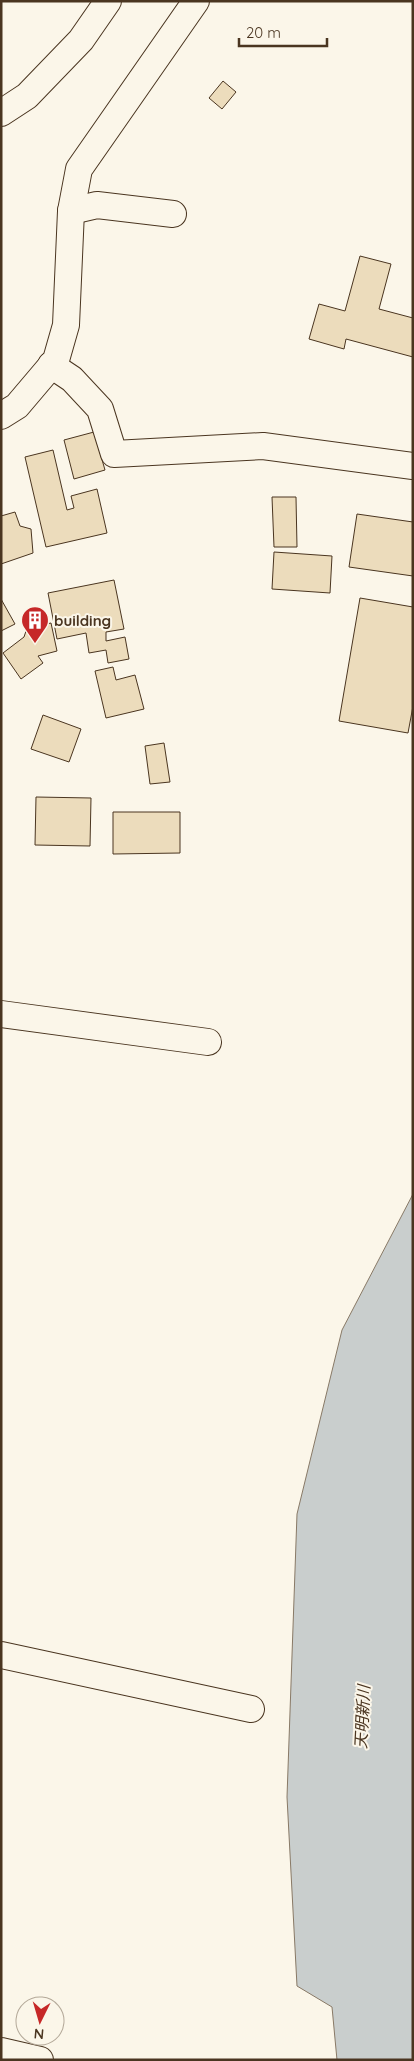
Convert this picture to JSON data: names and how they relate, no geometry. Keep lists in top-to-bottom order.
{
  "water": ["天明新川"],
  "places": {
    "building": ["building"]
  },
  "scale_bar": "20 m",
  "north": "bottom"
}
